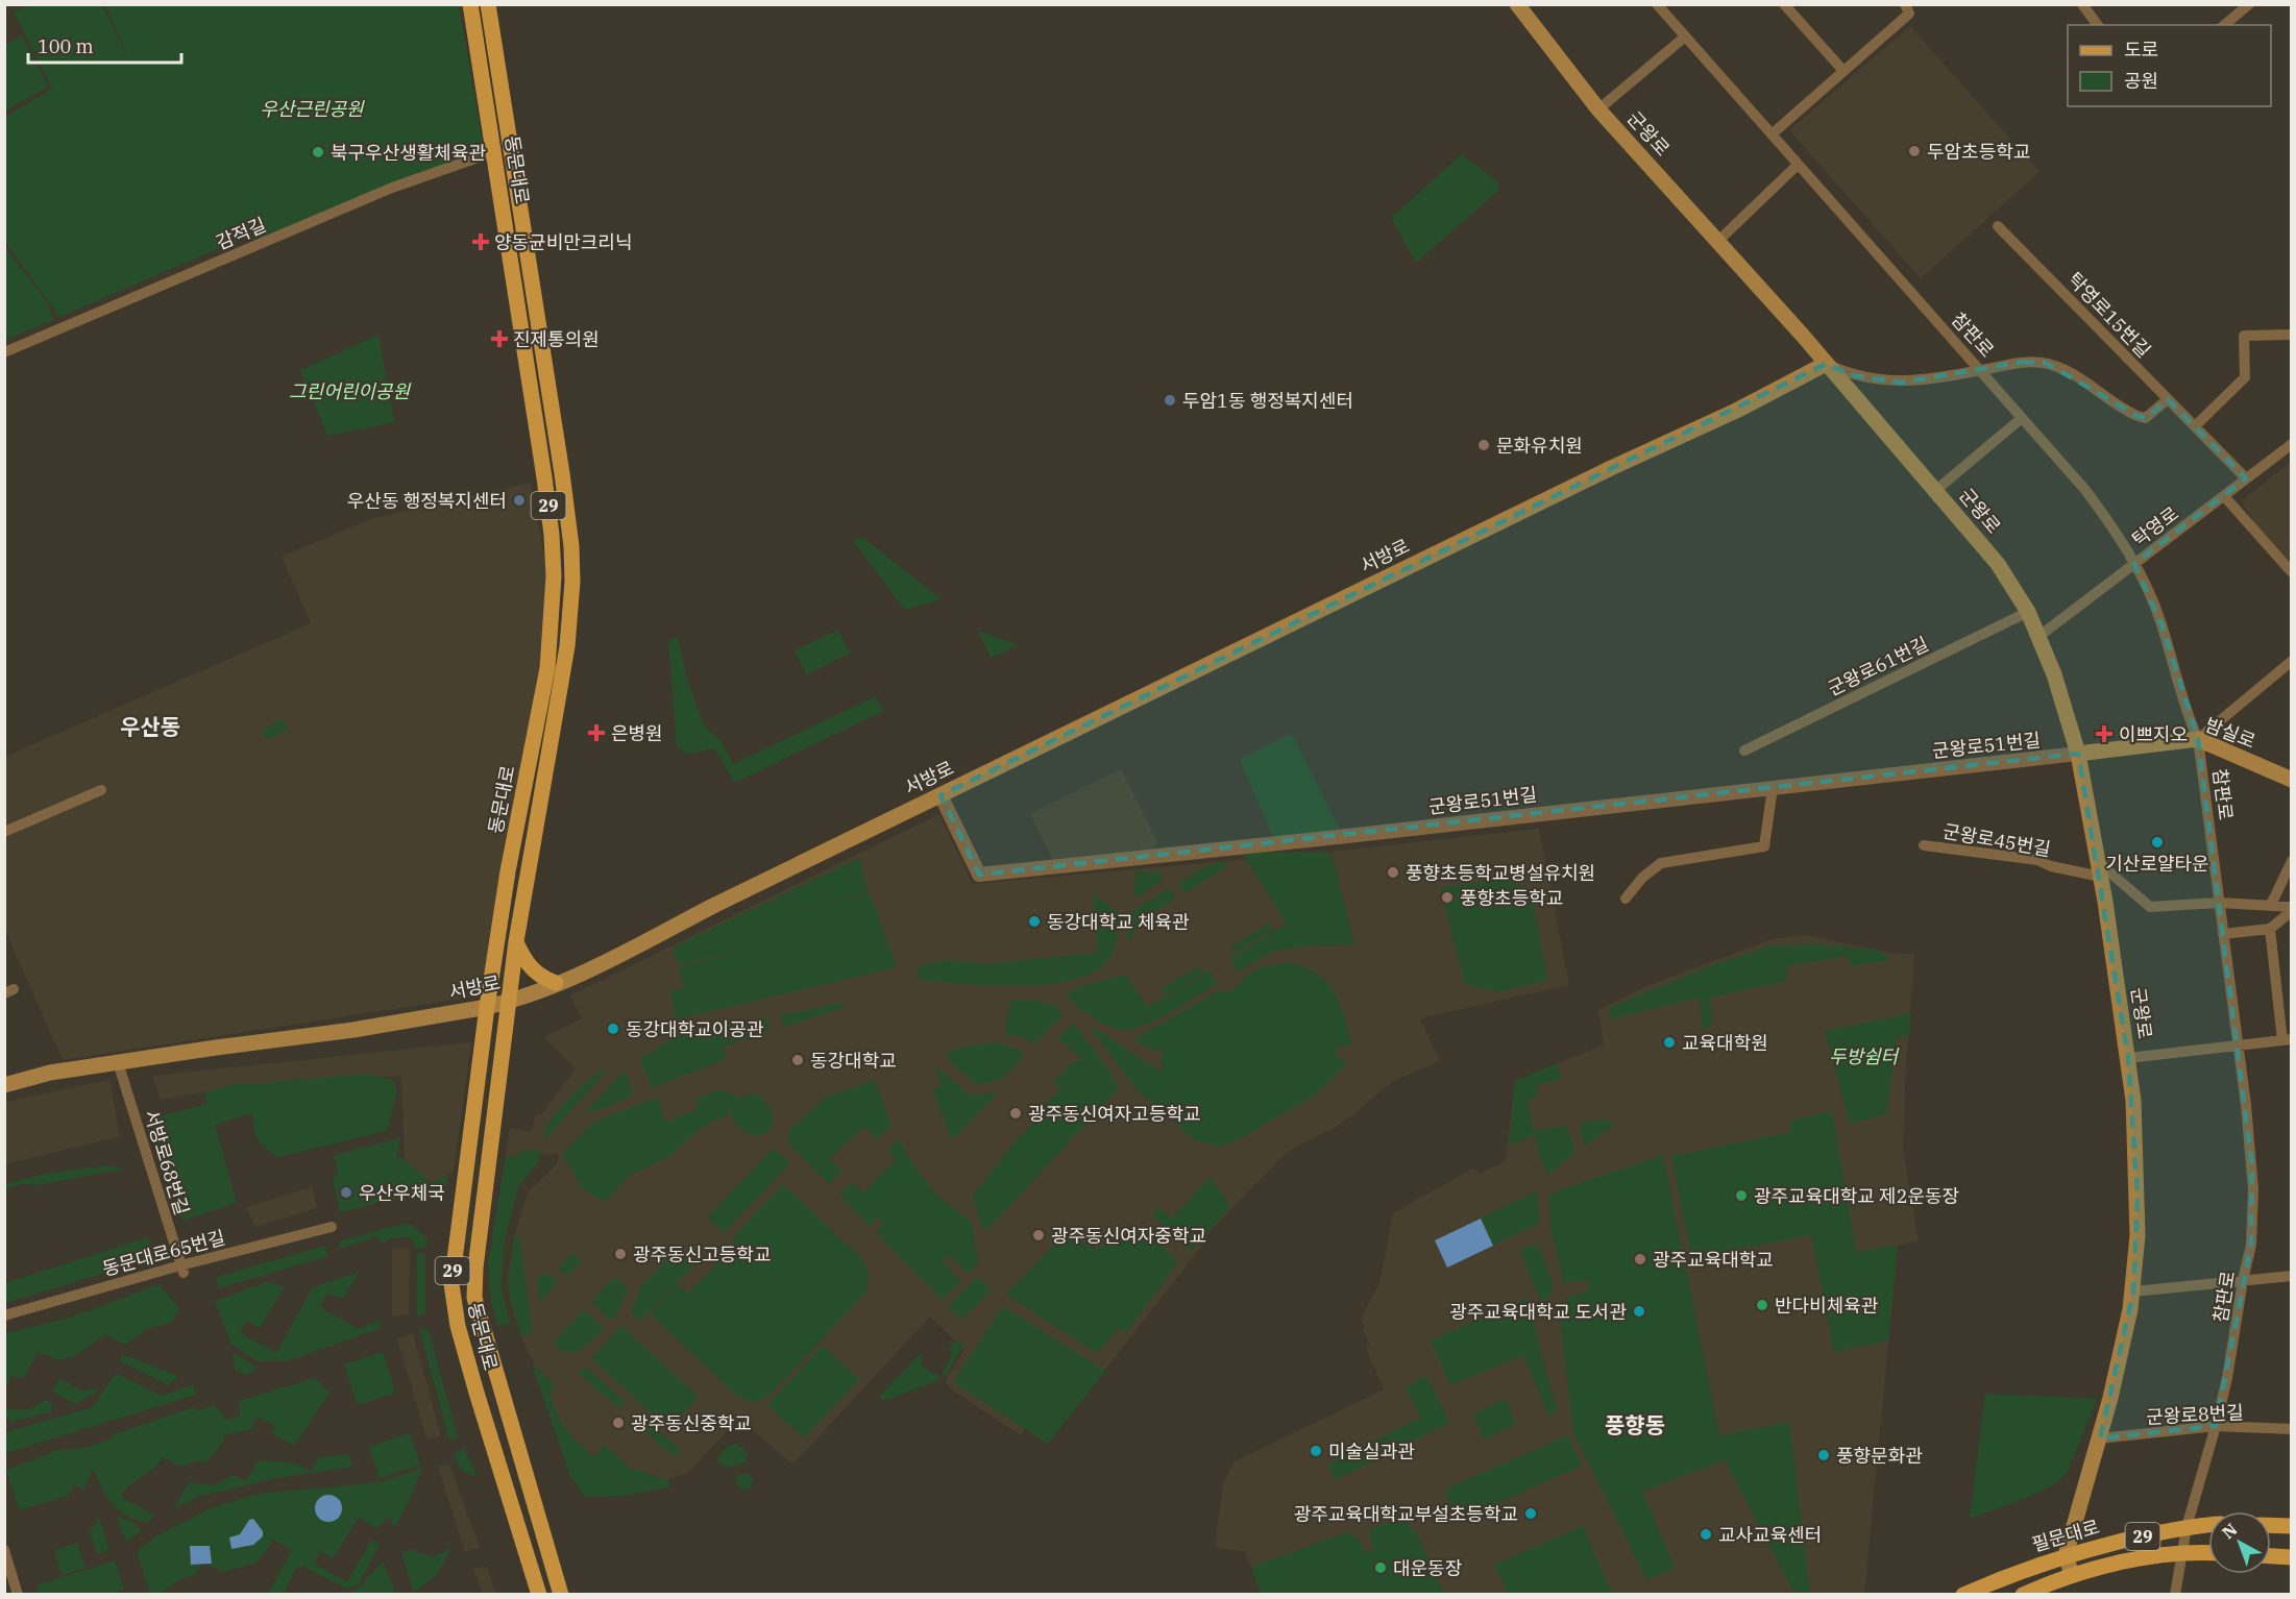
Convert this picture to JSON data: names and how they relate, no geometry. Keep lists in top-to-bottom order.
{
  "streets": {
    "main road": [
      "군왕로",
      "동문대로",
      "29",
      "서방로",
      "밤실로",
      "필문대로"
    ],
    "street": [
      "감적길",
      "탁영로15번길",
      "참판로",
      "탁영로",
      "군왕로61번길",
      "군왕로51번길",
      "군왕로45번길",
      "서방로68번길",
      "동문대로65번길",
      "군왕로8번길"
    ]
  },
  "crossings": [
    ["군왕로", "참판로"],
    ["군왕로", "탁영로"],
    ["군왕로", "서방로"],
    ["군왕로", "군왕로61번길"],
    ["군왕로", "밤실로"],
    ["군왕로", "군왕로51번길"],
    ["군왕로", "군왕로45번길"],
    ["군왕로", "군왕로8번길"],
    ["군왕로", "필문대로"],
    ["동문대로", "감적길"],
    ["동문대로", "서방로"],
    ["탁영로15번길", "탁영로"],
    ["참판로", "탁영로"],
    ["참판로", "밤실로"],
    ["참판로", "군왕로8번길"],
    ["참판로", "필문대로"],
    ["서방로", "군왕로51번길"],
    ["서방로", "서방로68번길"],
    ["밤실로", "군왕로51번길"],
    ["서방로68번길", "동문대로65번길"]
  ],
  "districts": ["우산동", "풍향동"],
  "parks": ["우산근린공원", "그린어린이공원", "두방쉼터"],
  "places": {
    "other": [
      "두암초등학교",
      "북구우산생활체육관",
      "두암1동 행정복지센터",
      "문화유치원",
      "우산동 행정복지센터",
      "기산로얄타운",
      "풍향초등학교병설유치원",
      "풍향초등학교",
      "동강대학교 체육관",
      "동강대학교이공관",
      "교육대학원",
      "동강대학교",
      "광주동신여자고등학교",
      "우산우체국",
      "광주교육대학교 제2운동장",
      "광주동신여자중학교",
      "광주동신고등학교",
      "광주교육대학교",
      "반다비체육관",
      "광주교육대학교 도서관",
      "광주동신중학교",
      "미술실과관",
      "풍향문화관",
      "광주교육대학교부설초등학교",
      "교사교육센터",
      "대운동장"
    ],
    "health": [
      "양동균비만크리닉",
      "진제통의원",
      "은병원",
      "이쁘지오"
    ]
  },
  "legend": ["도로", "공원"],
  "scale_bar": "100 m",
  "north": "top left"
}
